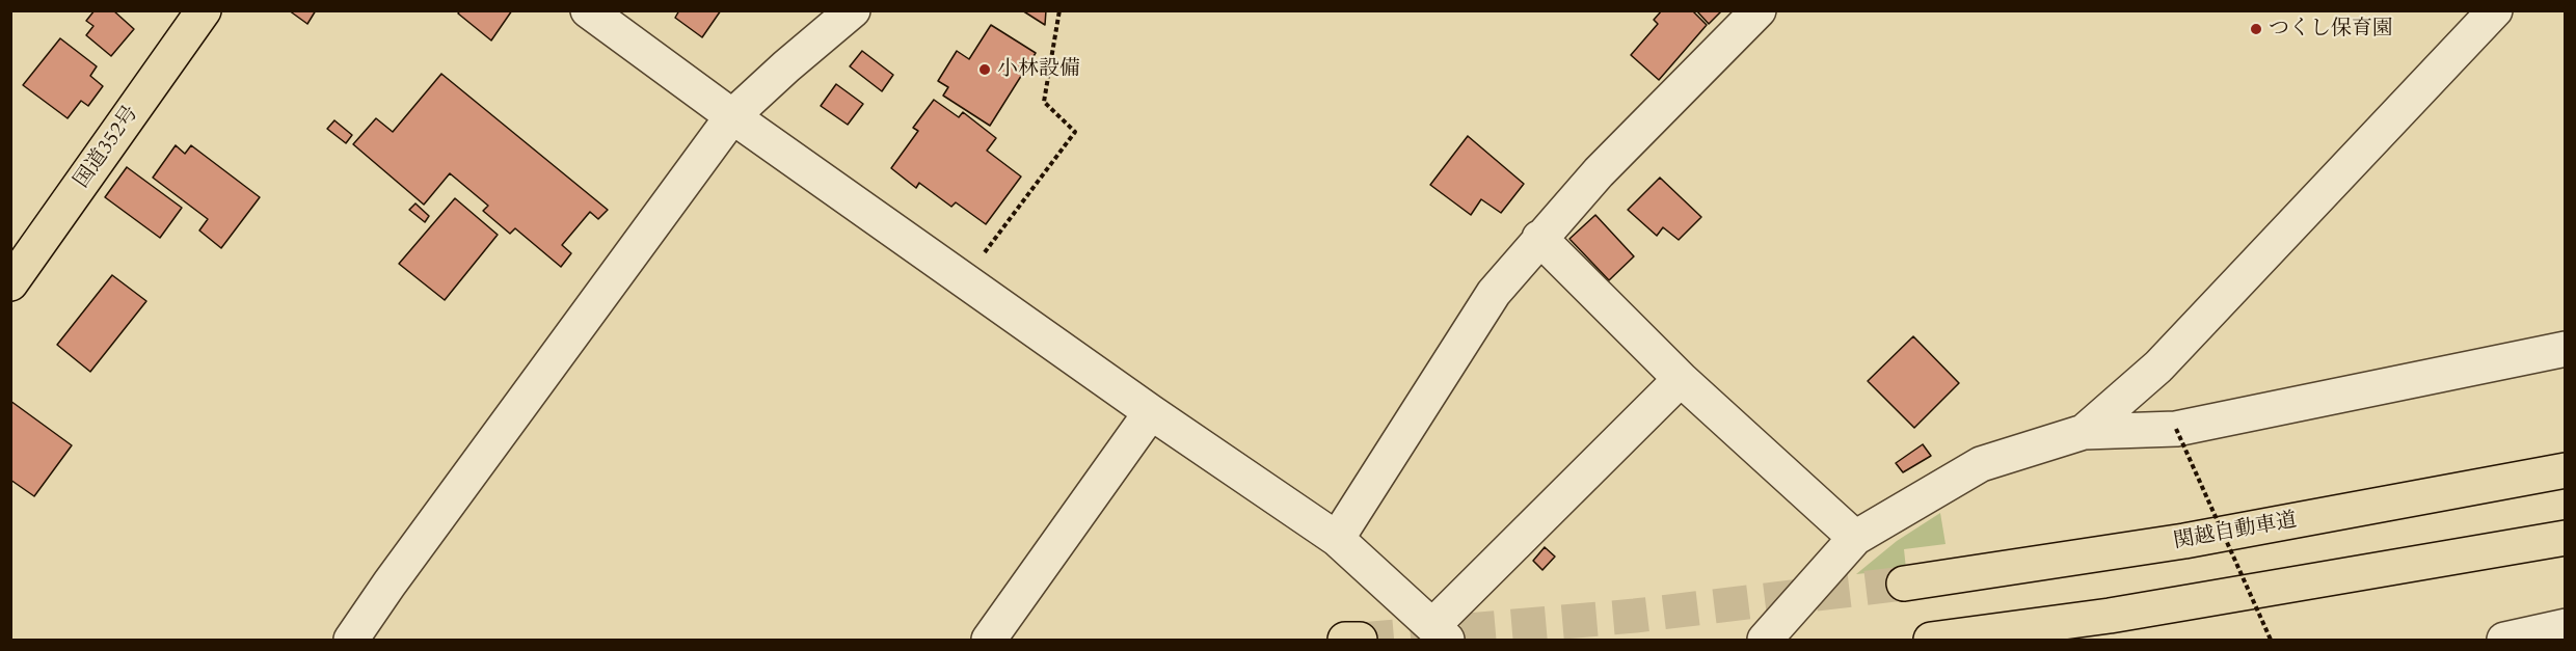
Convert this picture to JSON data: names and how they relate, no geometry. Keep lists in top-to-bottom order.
{
  "streets": {
    "highway": ["国道352号", "関越自動車道"]
  },
  "places": ["つくし保育園", "小林設備"]
}
